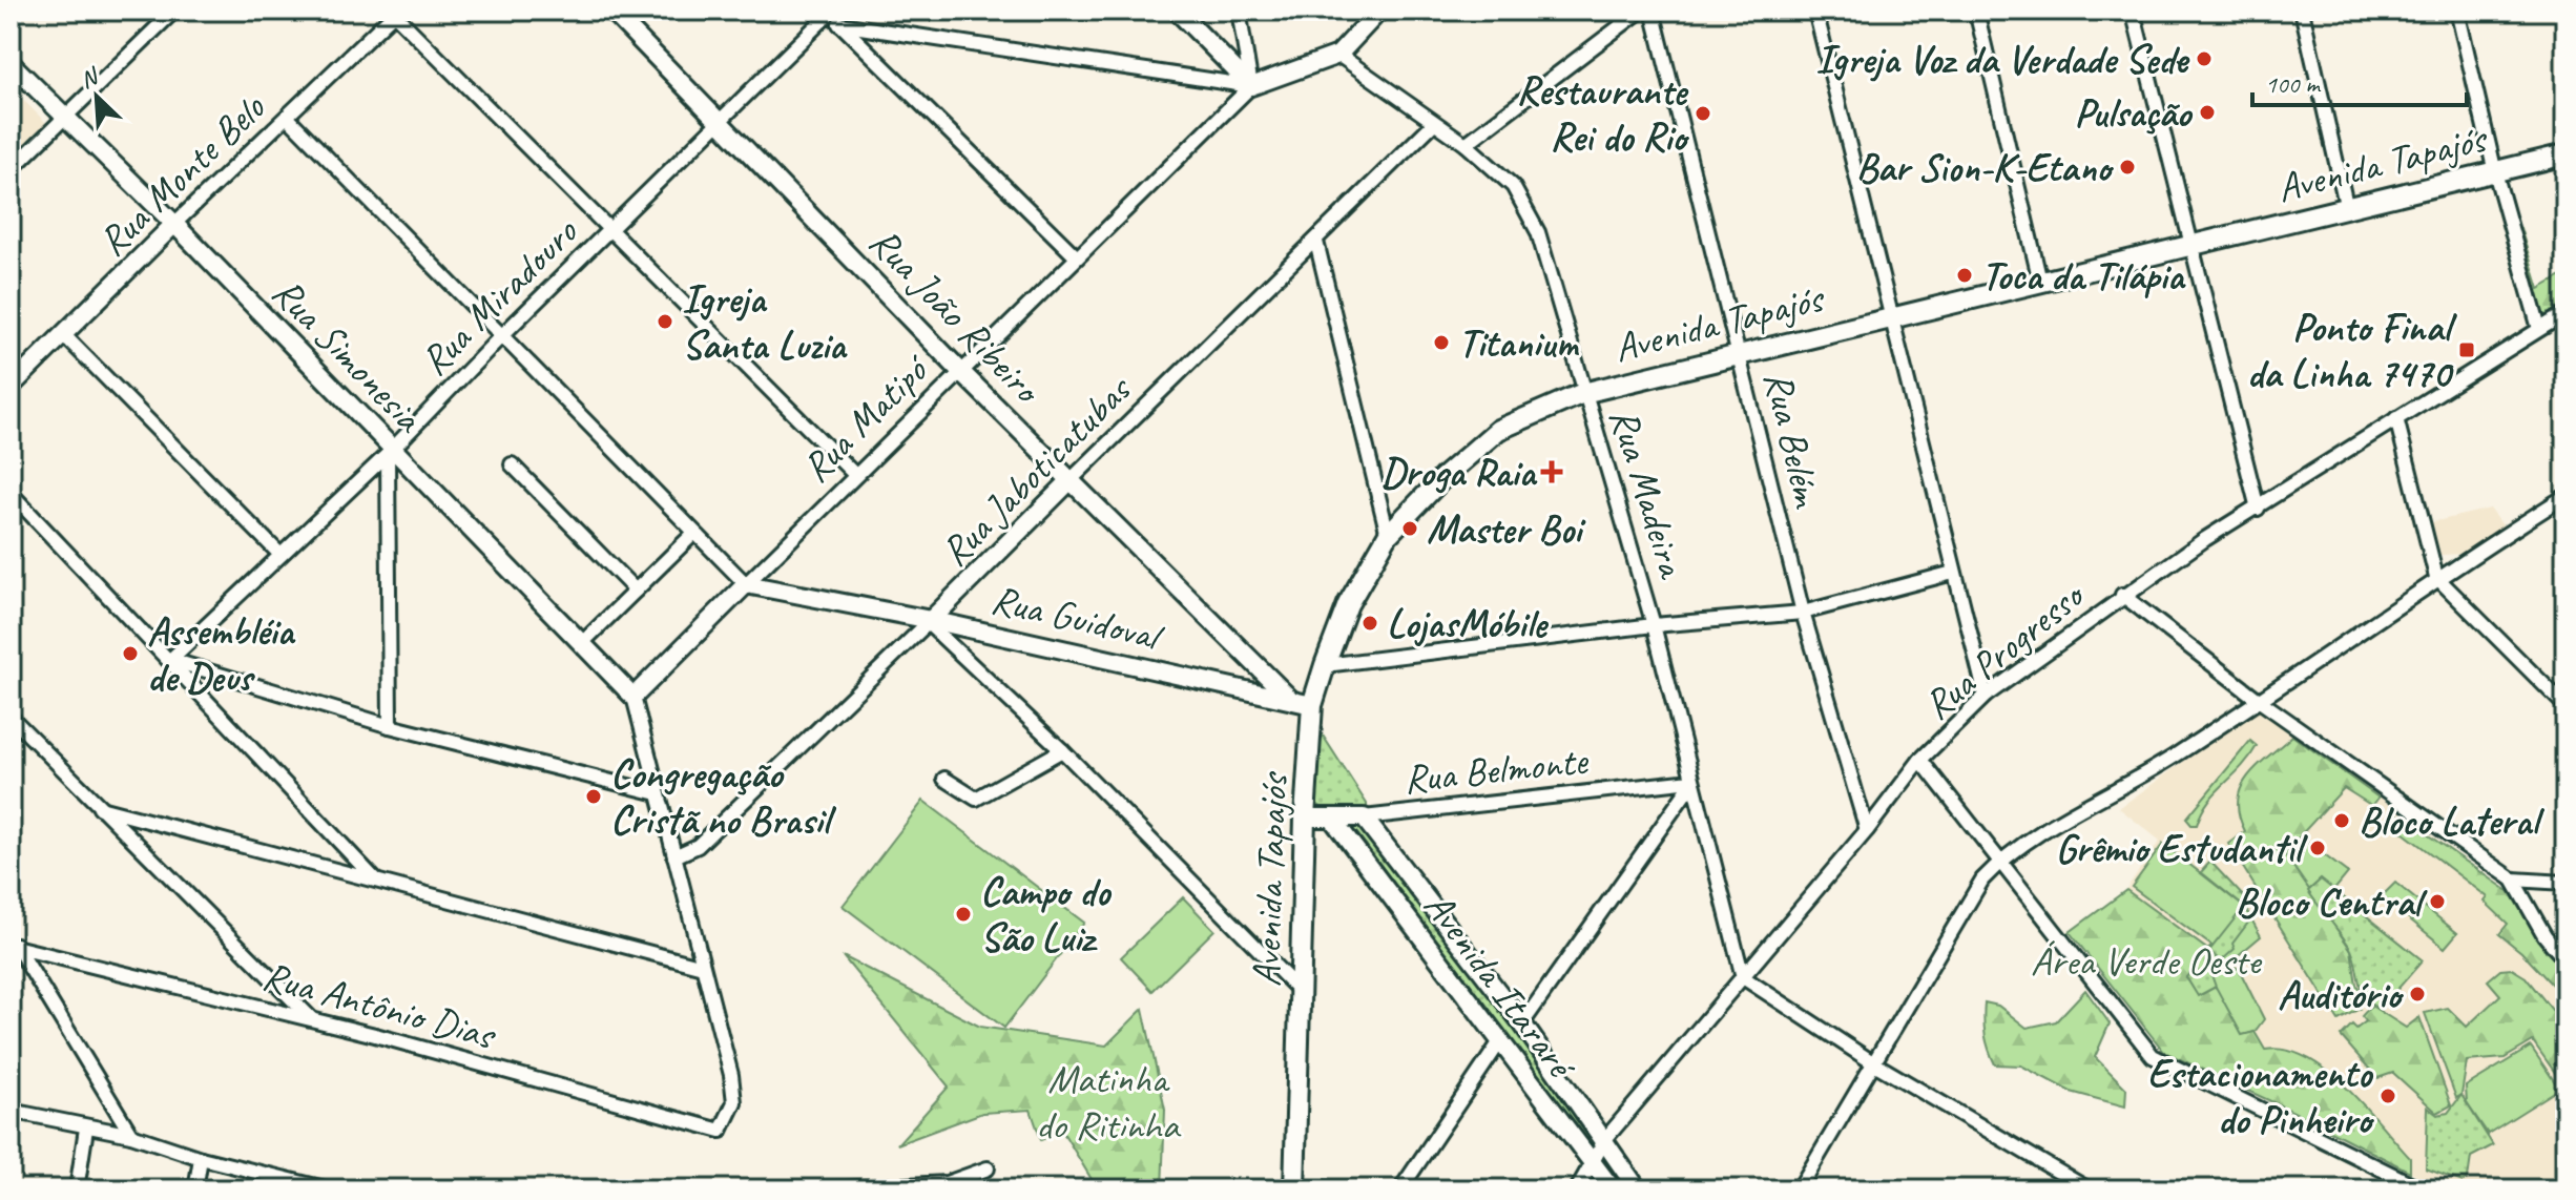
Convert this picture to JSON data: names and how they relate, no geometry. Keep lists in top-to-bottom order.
{
  "streets": {
    "main road": ["Avenida Tapajós"],
    "street": [
      "Rua Monte Belo",
      "Rua Miradouro",
      "Rua João Ribeiro",
      "Rua Simonesia",
      "Rua Matipó",
      "Rua Belém",
      "Rua Jaboticatubas",
      "Rua Madeira",
      "Rua Guidoval",
      "Rua Progresso",
      "Rua Belmonte",
      "Avenida Itararé",
      "Rua Antônio Dias"
    ]
  },
  "crossings": [
    ["Avenida Tapajós", "Rua Belém"],
    ["Avenida Tapajós", "Rua Madeira"],
    ["Avenida Tapajós", "Rua Guidoval"],
    ["Avenida Tapajós", "Rua Belmonte"],
    ["Rua Monte Belo", "Rua Simonesia"],
    ["Rua Miradouro", "Rua João Ribeiro"],
    ["Rua Miradouro", "Rua Simonesia"],
    ["Rua João Ribeiro", "Rua Matipó"],
    ["Rua João Ribeiro", "Rua Jaboticatubas"],
    ["Rua João Ribeiro", "Rua Guidoval"],
    ["Rua Simonesia", "Rua Matipó"],
    ["Rua Matipó", "Rua Guidoval"],
    ["Rua Belém", "Rua Progresso"],
    ["Rua Jaboticatubas", "Rua Madeira"],
    ["Rua Jaboticatubas", "Rua Guidoval"],
    ["Rua Madeira", "Rua Progresso"],
    ["Rua Madeira", "Rua Belmonte"],
    ["Rua Progresso", "Avenida Itararé"],
    ["Rua Belmonte", "Avenida Itararé"]
  ],
  "parks": ["Área Verde Oeste", "Matinha do Ritinha"],
  "places": {
    "other": [
      "Igreja Voz da Verdade Sede",
      "Pulsação",
      "Restaurante Rei do Rio",
      "Bar Sion-K-Etano",
      "Toca da Tilápia",
      "Igreja Santa Luzia",
      "Titanium",
      "Master Boi",
      "LojasMóbile",
      "Assembléia de Deus",
      "Congregação Cristã no Brasil",
      "Bloco Lateral",
      "Grêmio Estudantil",
      "Bloco Central",
      "Campo do São Luiz",
      "Auditório",
      "Estacionamento do Pinheiro"
    ],
    "transit": ["Ponto Final da Linha 7470"],
    "health": ["Droga Raia"]
  },
  "scale_bar": "100 m",
  "north": "top left"
}
